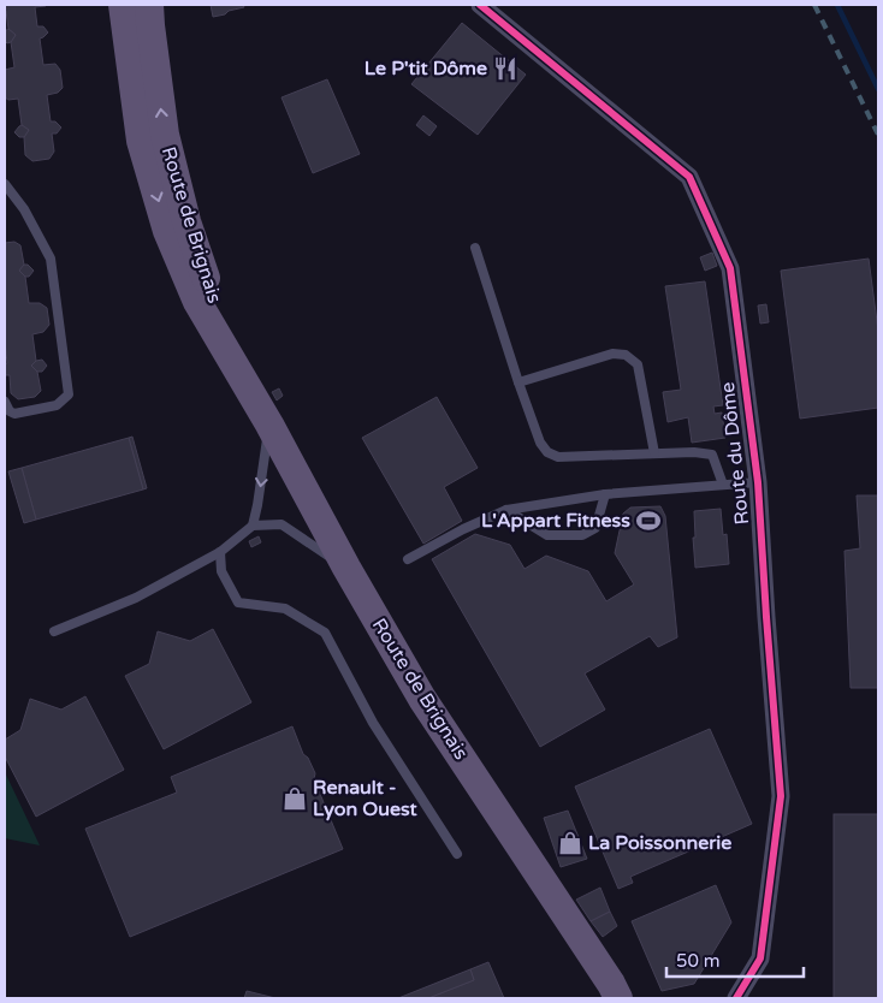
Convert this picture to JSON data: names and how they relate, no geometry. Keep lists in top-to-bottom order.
{
  "streets": {
    "main road": ["Route de Brignais"],
    "street": ["Route du Dôme"]
  },
  "places": {
    "restaurant": ["Le P'tit Dôme"],
    "sports": ["L'Appart Fitness"],
    "shop": ["Renault - Lyon Ouest", "La Poissonnerie"]
  },
  "scale_bar": "50 m"
}
